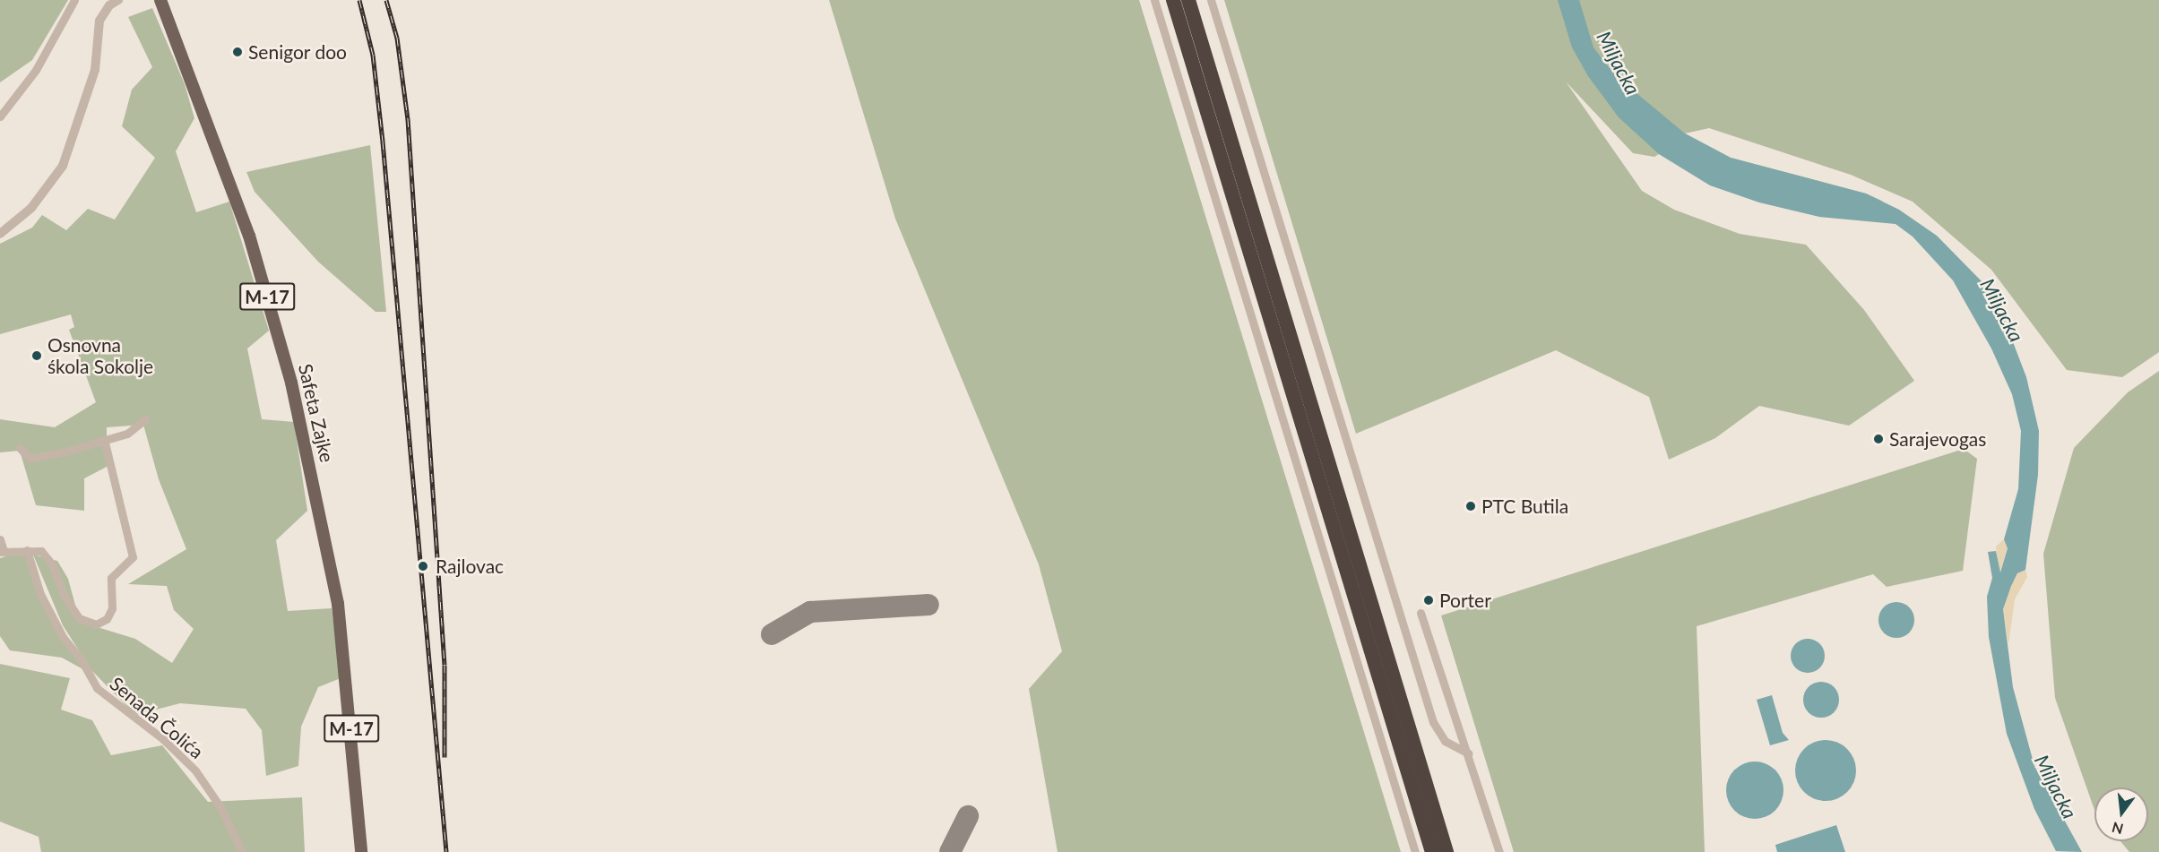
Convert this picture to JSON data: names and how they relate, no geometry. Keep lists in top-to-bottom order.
{
  "streets": {
    "main road": ["M-17", "Safeta Zajke"],
    "street": ["Senada Čolića"]
  },
  "water": ["Miljacka"],
  "places": [
    "Senigor doo",
    "Osnovna śkola Sokolje",
    "Sarajevogas",
    "PTC Butila",
    "Rajlovac",
    "Porter"
  ],
  "north": "bottom"
}
